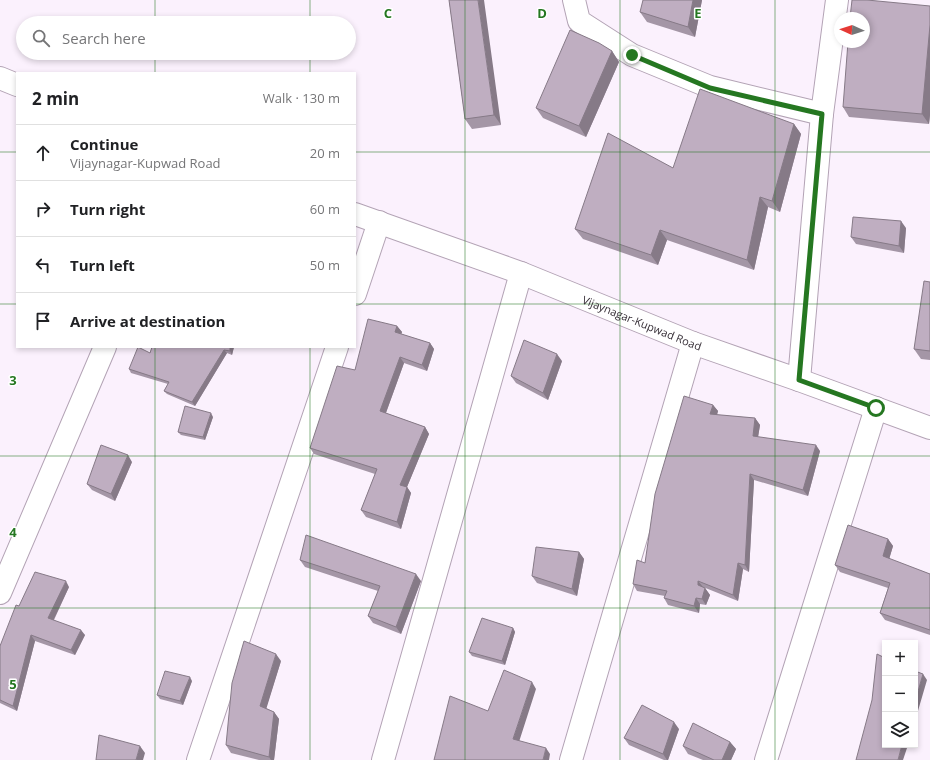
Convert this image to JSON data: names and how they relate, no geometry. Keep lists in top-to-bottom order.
{
  "streets": {
    "street": ["Vijaynagar-Kupwad Road"]
  },
  "north": "left",
  "page": {
    "search": "Search here",
    "heading": ["2 min", "Walk · 130 m"],
    "list": [
      ["Continue", "Vijaynagar-Kupwad Road", "20 m"],
      ["Turn right", "60 m"],
      ["Turn left", "50 m"],
      "Arrive at destination"
    ],
    "map_buttons": ["+", "−"]
  },
  "grid": {
    "columns": ["C", "D", "E"],
    "rows": ["3", "4", "5"]
  }
}
